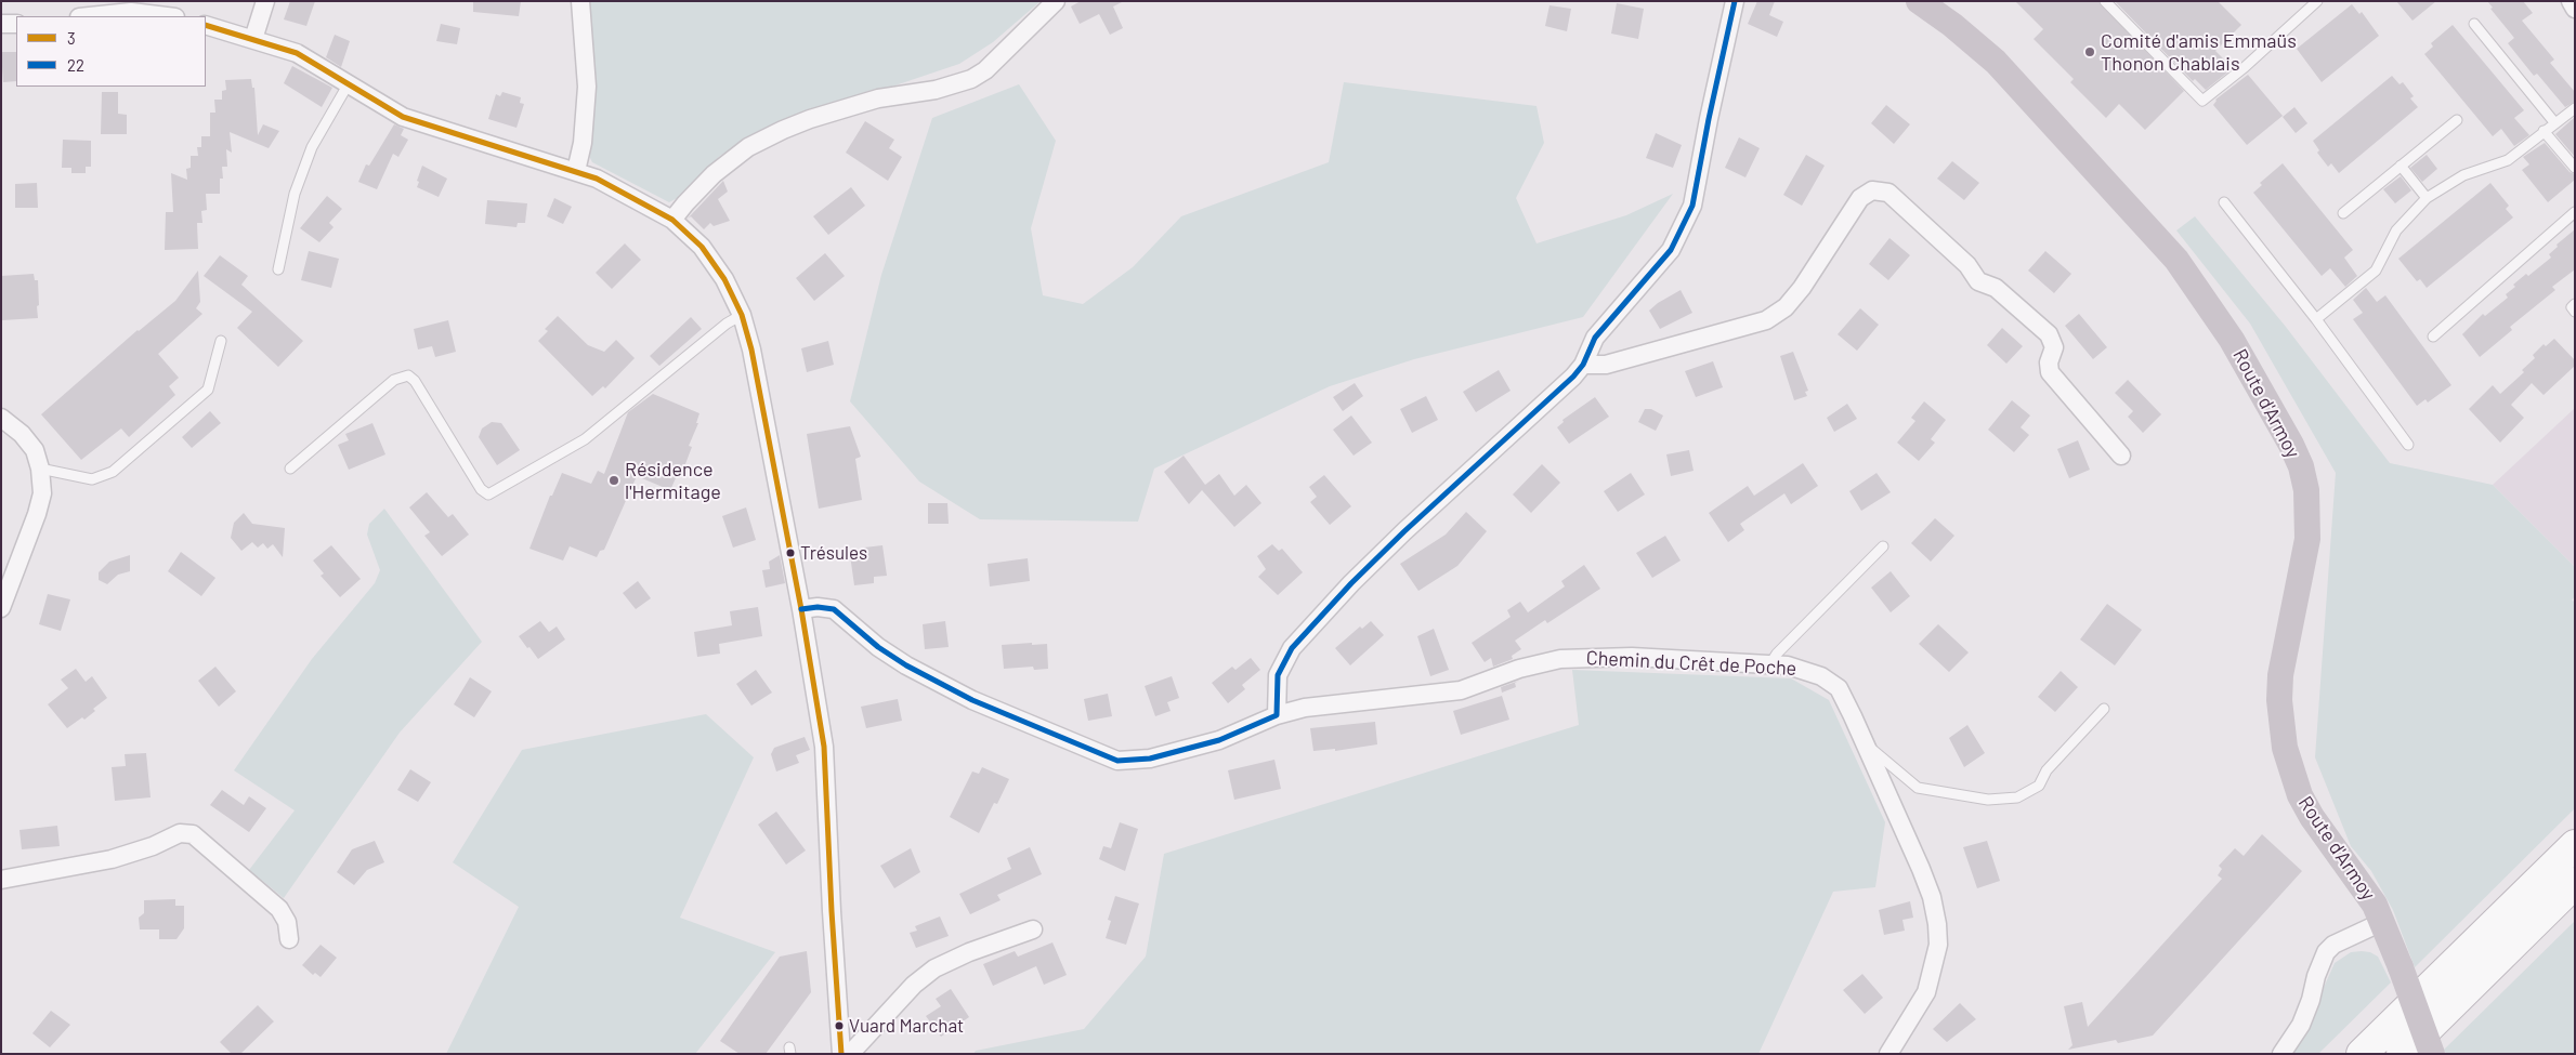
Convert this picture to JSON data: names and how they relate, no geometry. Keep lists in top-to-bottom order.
{
  "streets": {
    "main road": ["Route d'Armoy"],
    "street": ["Chemin du Crêt de Poche"]
  },
  "places": [
    "Comité d'amis Emmaüs Thonon Chablais",
    "Résidence l'Hermitage",
    "Trésules",
    "Vuard Marchat"
  ],
  "lines": ["transit line 22", "transit line 3"],
  "legend": ["3", "22"]
}
